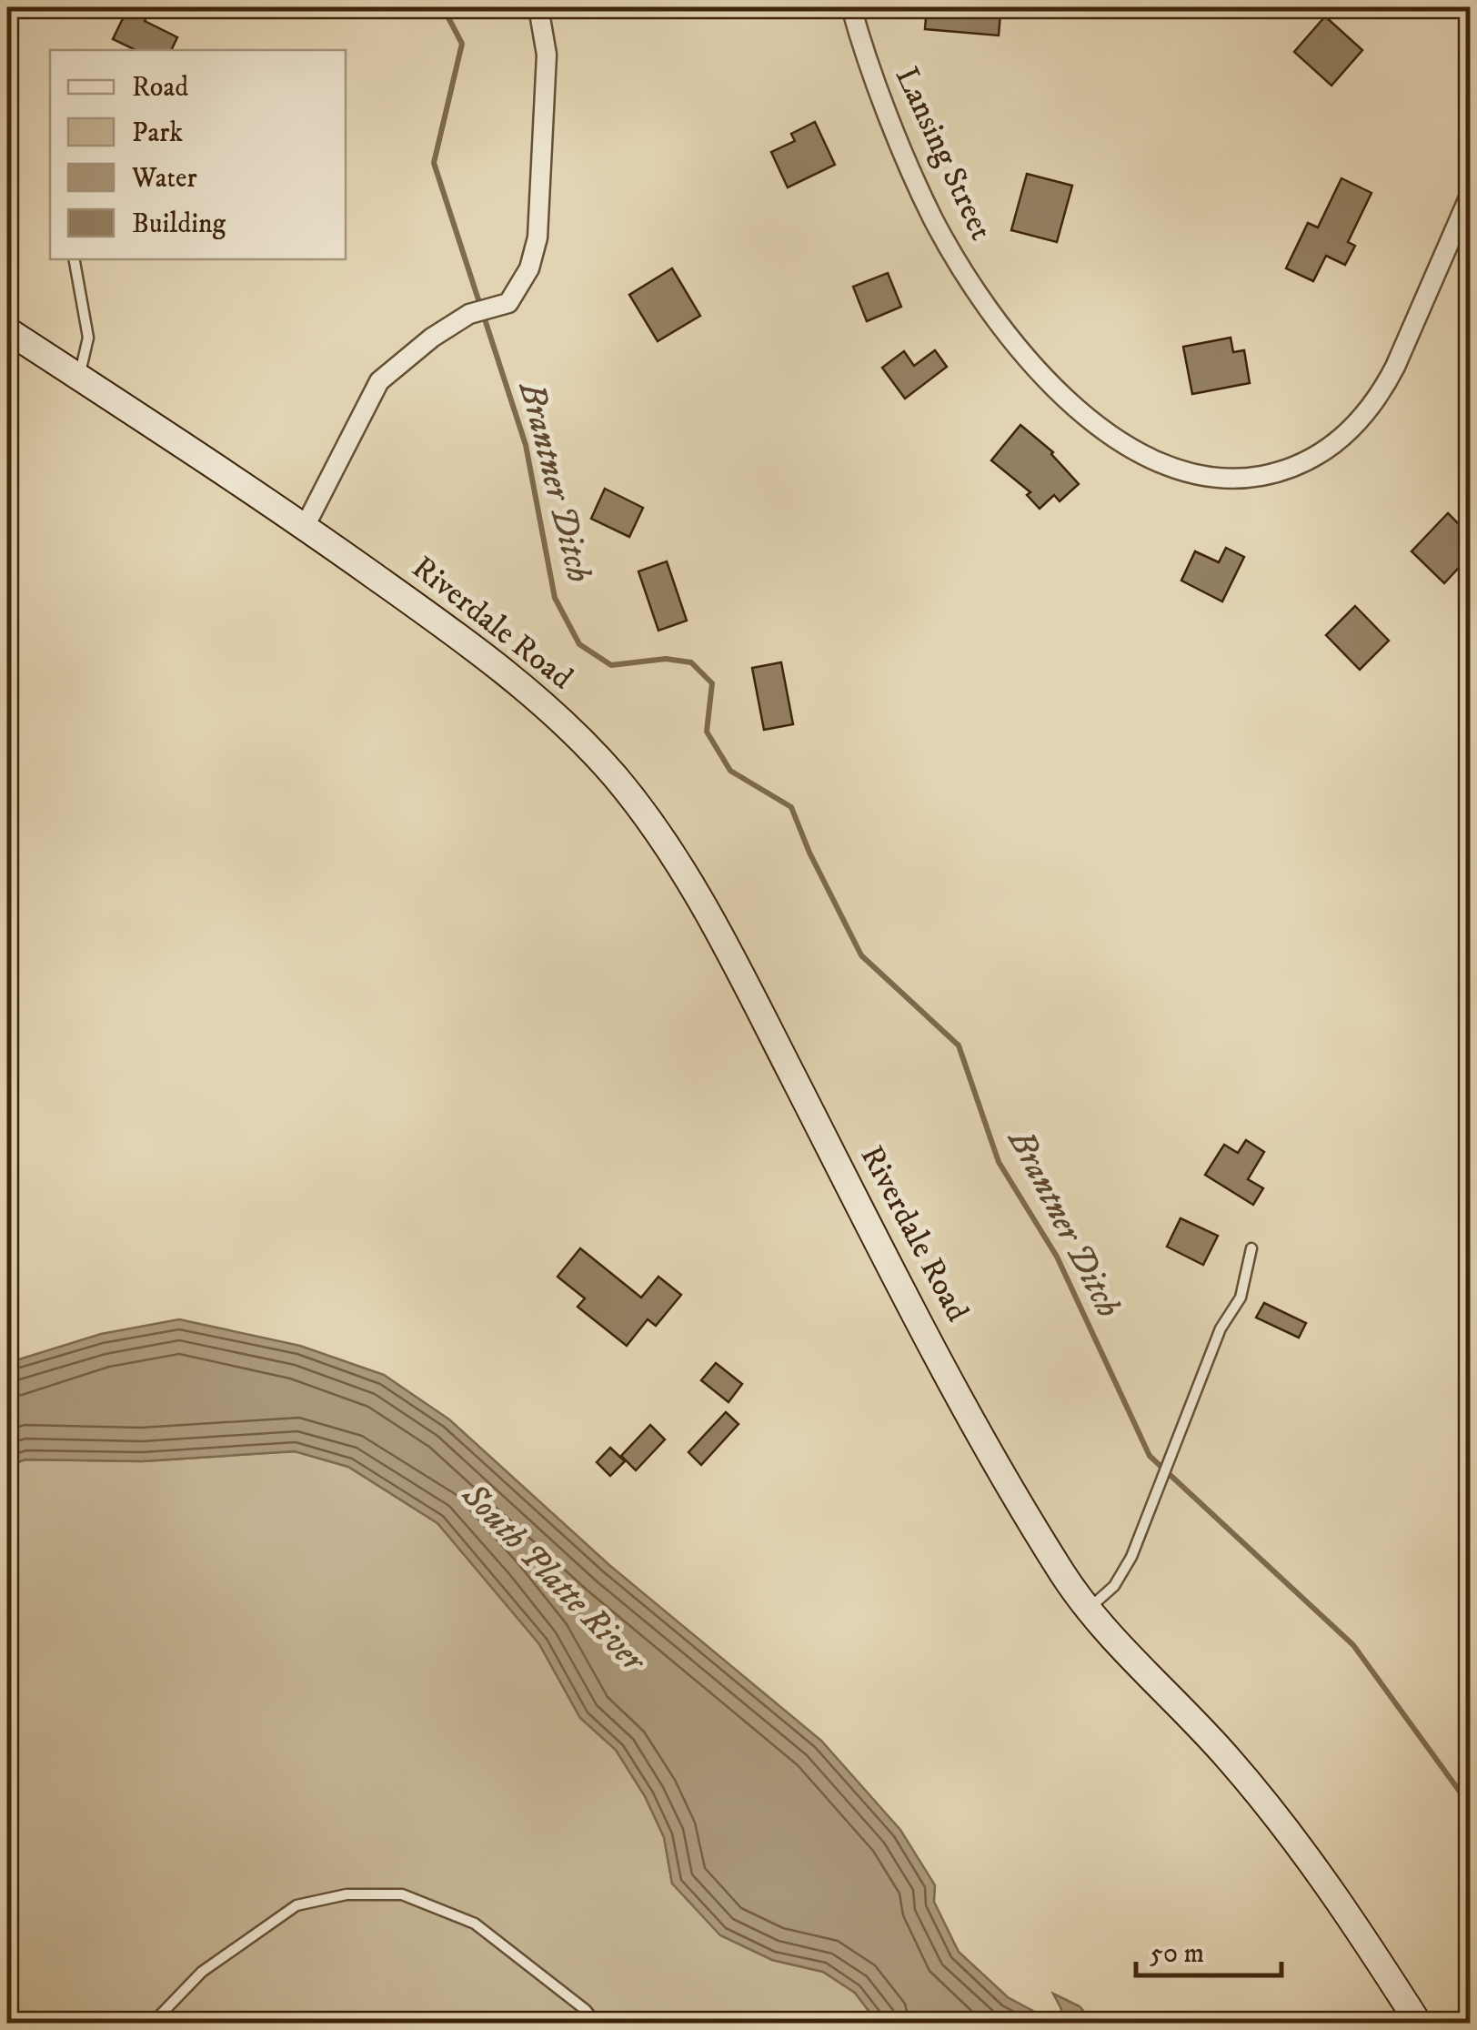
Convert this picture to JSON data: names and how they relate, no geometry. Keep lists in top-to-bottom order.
{
  "streets": {
    "street": ["Lansing Street", "Riverdale Road"]
  },
  "water": ["Brantner Ditch", "South Platte River"],
  "legend": [
    "Road",
    "Park",
    "Water",
    "Building"
  ],
  "scale_bar": "50 m"
}
